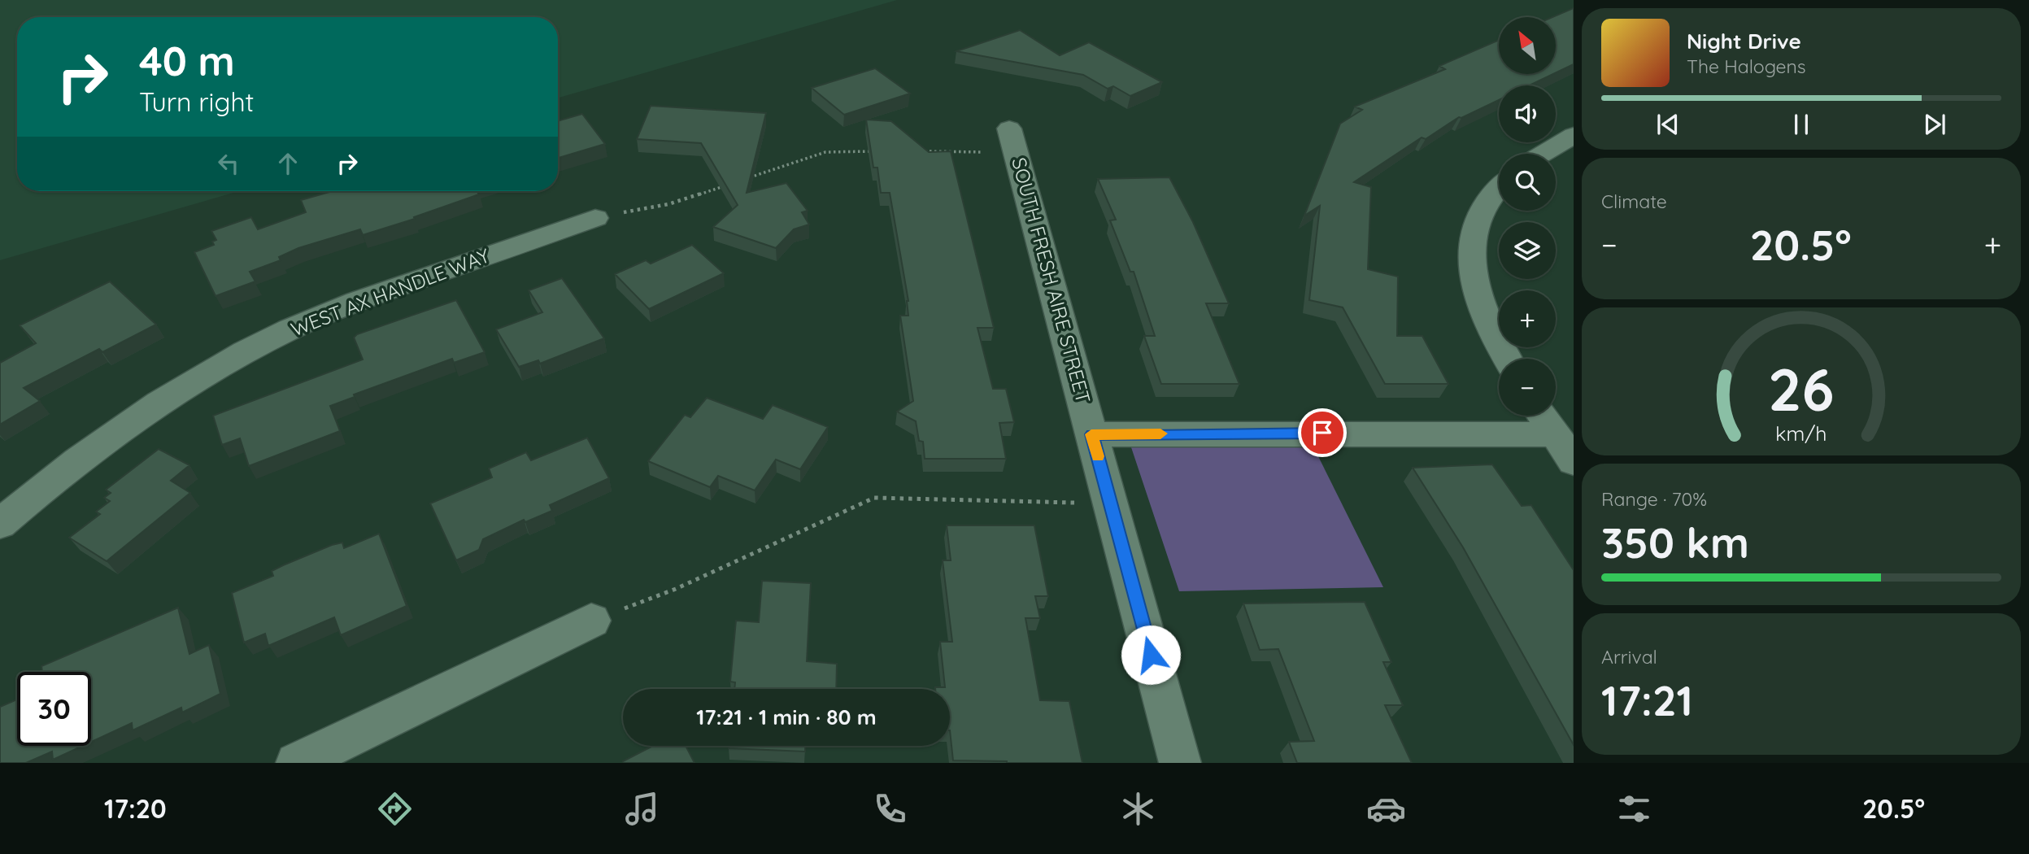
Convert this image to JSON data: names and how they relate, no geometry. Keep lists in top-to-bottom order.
{
  "streets": {
    "street": ["SOUTH FRESH AIRE STREET", "WEST AX HANDLE WAY"]
  },
  "north": "top left",
  "page": {
    "map_buttons": ["+", "−"],
    "turn": ["40 m", "Turn right"],
    "song": ["Night Drive", "The Halogens"],
    "tile": [
      "Climate",
      ["Range · 70%", "350 km"],
      ["Arrival", "17:21"]
    ],
    "heat": ["−", "20.5°", "+"],
    "limit": "30",
    "trip": "17:21 · 1 min · 80 m",
    "tabs": ["17:20", "20.5°"],
    "gauge": ["26", "km/h"]
  }
}
